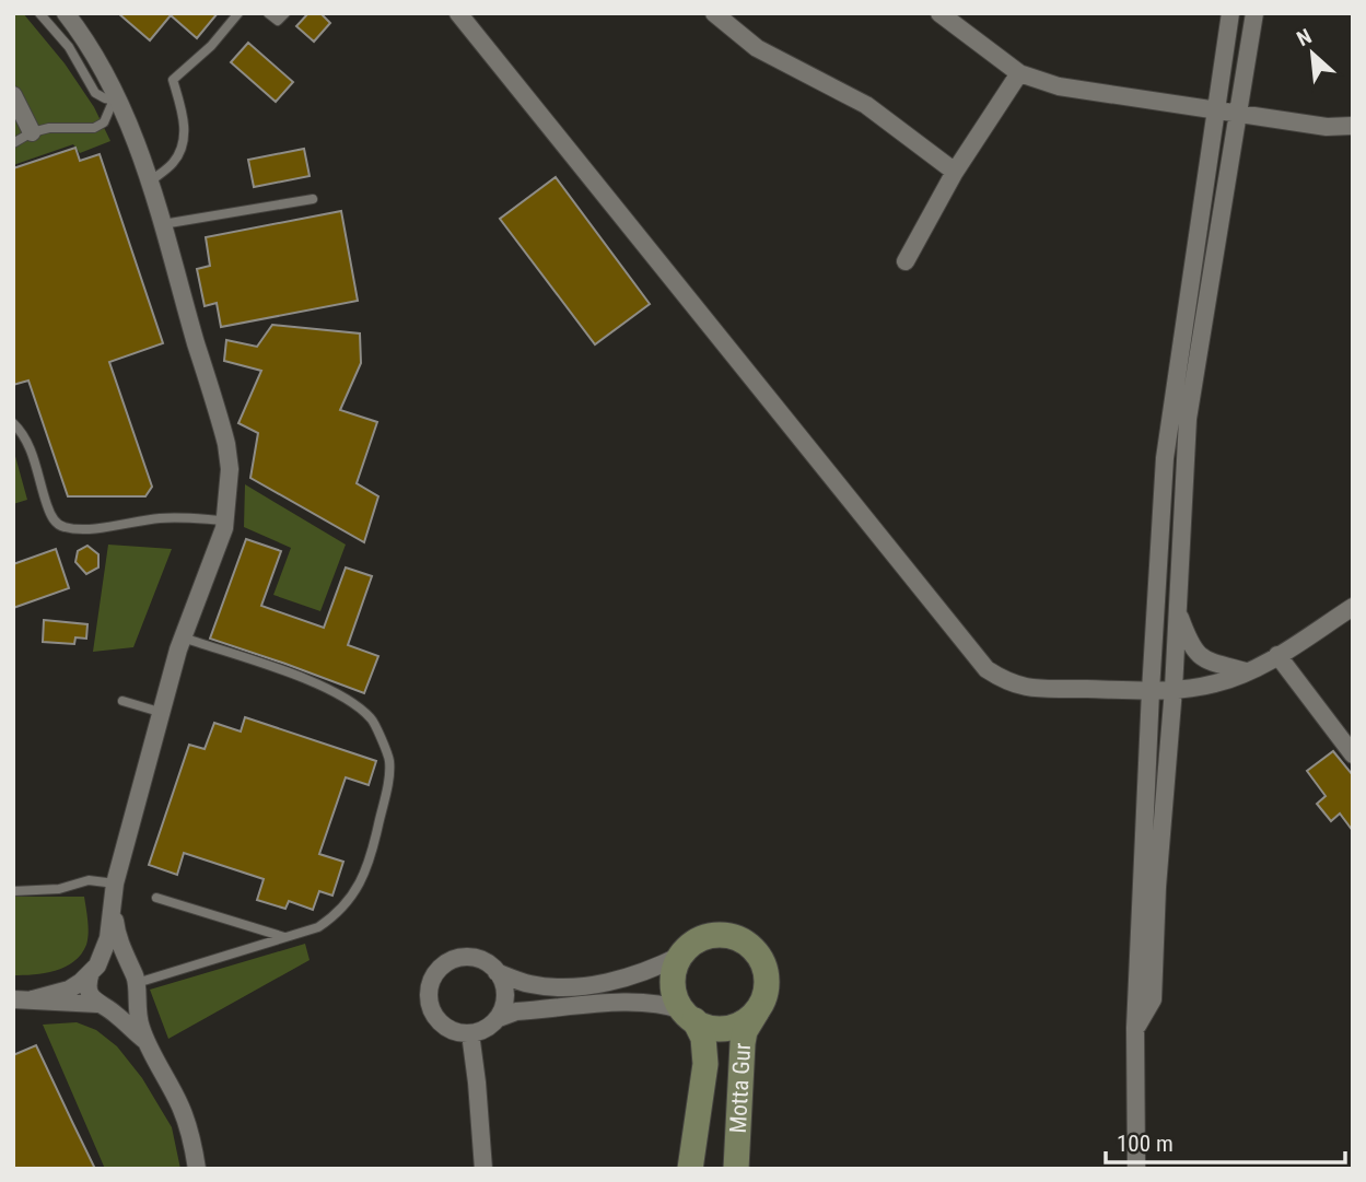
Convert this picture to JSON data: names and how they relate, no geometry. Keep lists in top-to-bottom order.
{
  "streets": {
    "street": ["Motta Gur"]
  },
  "scale_bar": "100 m",
  "north": "top left"
}
